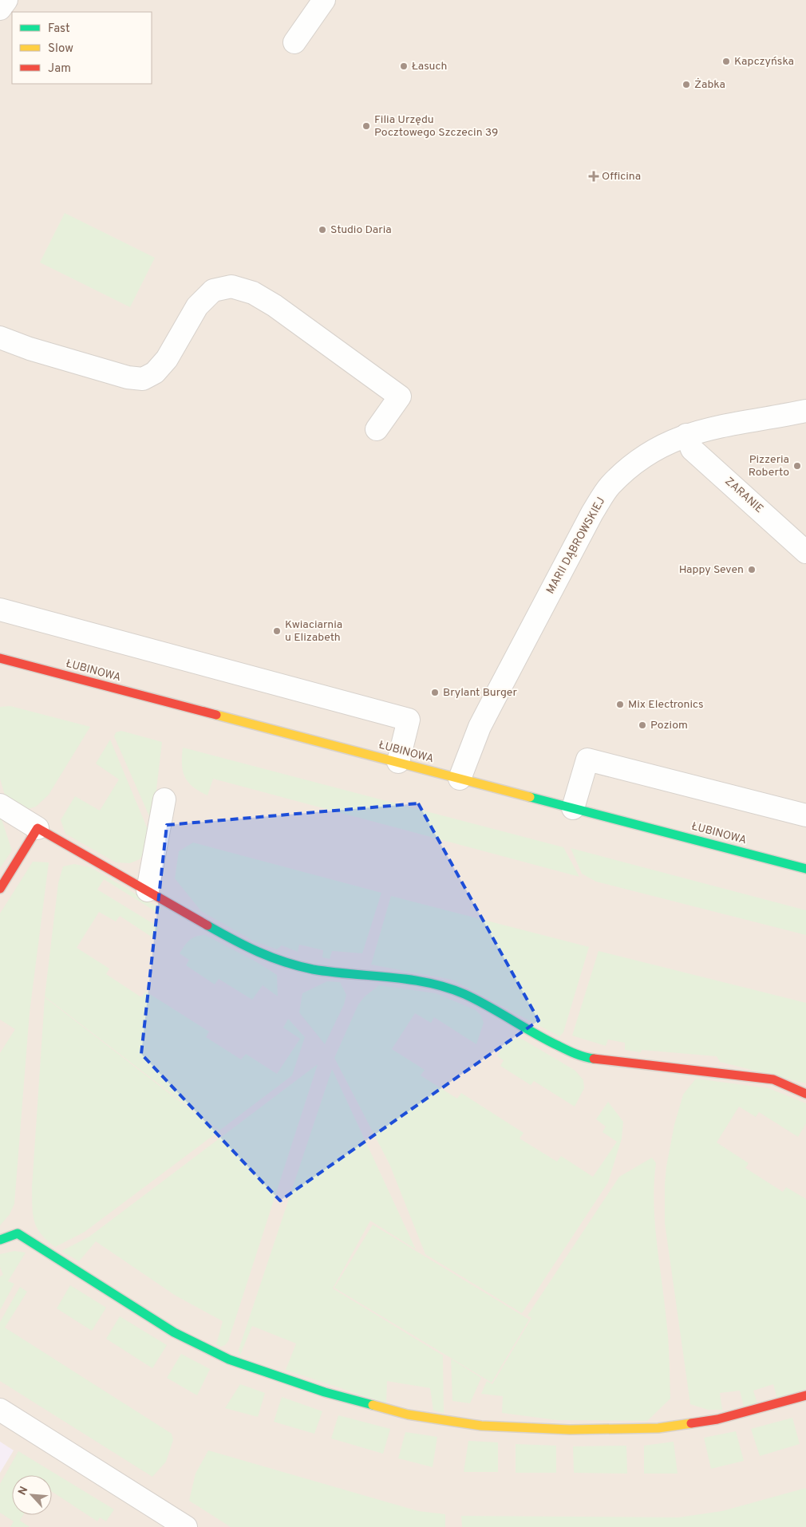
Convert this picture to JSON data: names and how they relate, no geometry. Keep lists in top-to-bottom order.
{
  "streets": {
    "street": ["ZARANIE", "MARII DĄBROWSKIEJ", "ŁUBINOWA"]
  },
  "crossings": [
    ["ZARANIE", "MARII DĄBROWSKIEJ"],
    ["MARII DĄBROWSKIEJ", "ŁUBINOWA"]
  ],
  "places": {
    "other": [
      "Kapczyńska",
      "Łasuch",
      "Żabka",
      "Filia Urzędu Pocztowego Szczecin 39",
      "Studio Daria",
      "Pizzeria Roberto",
      "Happy Seven",
      "Kwiaciarnia u Elizabeth",
      "Brylant Burger",
      "Mix Electronics",
      "Poziom"
    ],
    "health": ["Officina"]
  },
  "legend": ["Fast", "Slow", "Jam"],
  "north": "top left"
}
